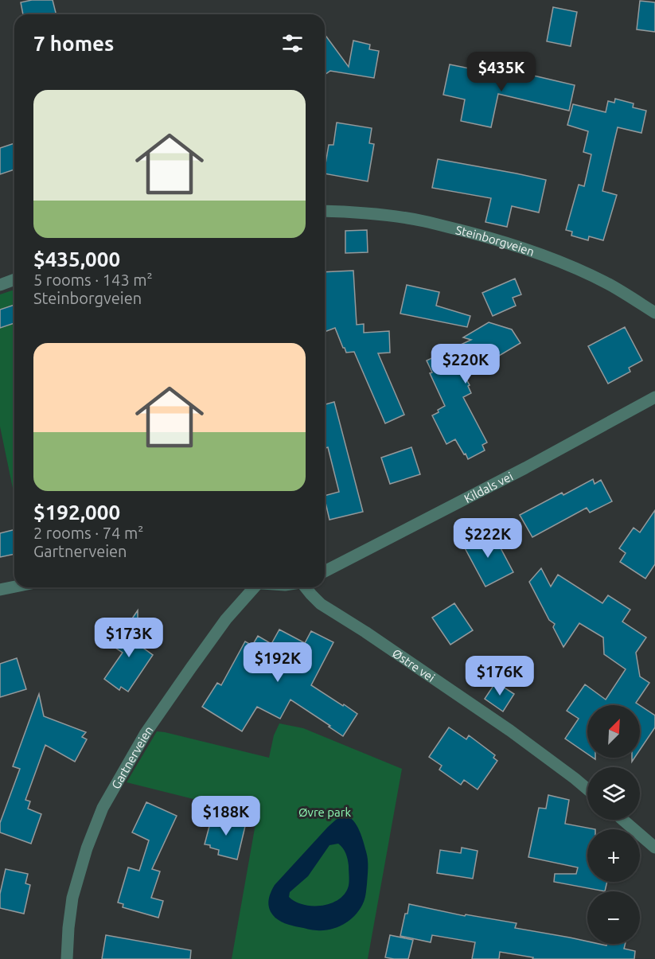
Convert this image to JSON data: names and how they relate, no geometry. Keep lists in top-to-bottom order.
{
  "streets": {
    "street": [
      "Steinborgveien",
      "Kildals vei",
      "Østre vei",
      "Gartnerveien"
    ]
  },
  "parks": ["Øvre park"],
  "north": "top right",
  "page": {
    "heading": "7 homes",
    "price": [
      "$435K",
      "$220K",
      "$222K",
      "$173K",
      "$192K",
      "$176K",
      "$188K"
    ],
    "list": [
      {
        "name": "$435,000",
        "note": "5 rooms · 143 m² · Steinborgveien"
      },
      {
        "name": "$192,000",
        "note": "2 rooms · 74 m² · Gartnerveien"
      }
    ],
    "map_buttons": ["+", "−"]
  }
}
